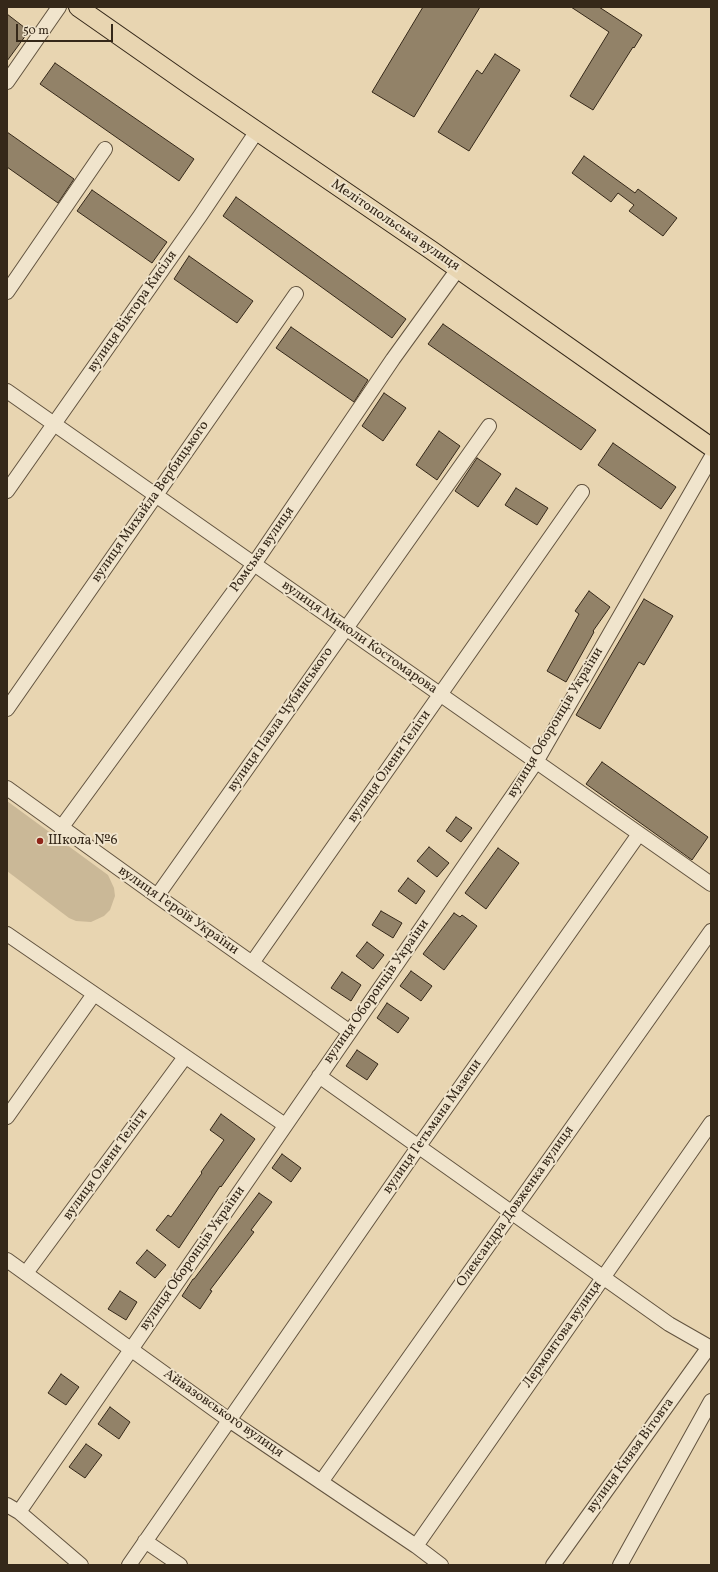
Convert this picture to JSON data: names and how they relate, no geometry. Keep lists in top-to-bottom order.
{
  "streets": {
    "main road": ["Мелітопольська вулиця"],
    "street": [
      "вулиця Віктора Кисіля",
      "вулиця Михайла Вербицького",
      "Ромська вулиця",
      "вулиця Миколи Костомарова",
      "вулиця Павла Чубинського",
      "вулиця Оборонців України",
      "вулиця Олени Теліги",
      "вулиця Героїв України",
      "вулиця Гетьмана Мазепи",
      "Олександра Довженка вулиця",
      "Лермонтова вулиця",
      "Айвазовського вулиця",
      "вулиця Князя Вітовта"
    ]
  },
  "crossings": [
    ["Мелітопольська вулиця", "вулиця Віктора Кисіля"],
    ["Мелітопольська вулиця", "Ромська вулиця"],
    ["вулиця Віктора Кисіля", "вулиця Миколи Костомарова"],
    ["вулиця Михайла Вербицького", "вулиця Миколи Костомарова"],
    ["Ромська вулиця", "вулиця Миколи Костомарова"],
    ["Ромська вулиця", "вулиця Героїв України"],
    ["вулиця Миколи Костомарова", "вулиця Павла Чубинського"],
    ["вулиця Миколи Костомарова", "вулиця Оборонців України"],
    ["вулиця Миколи Костомарова", "вулиця Олени Теліги"],
    ["вулиця Миколи Костомарова", "вулиця Гетьмана Мазепи"],
    ["вулиця Павла Чубинського", "вулиця Героїв України"],
    ["вулиця Оборонців України", "вулиця Героїв України"],
    ["вулиця Оборонців України", "Айвазовського вулиця"],
    ["вулиця Олени Теліги", "вулиця Героїв України"],
    ["вулиця Олени Теліги", "Айвазовського вулиця"],
    ["вулиця Гетьмана Мазепи", "Айвазовського вулиця"],
    ["Олександра Довженка вулиця", "Айвазовського вулиця"],
    ["Лермонтова вулиця", "Айвазовського вулиця"]
  ],
  "places": ["Школа №6"],
  "scale_bar": "50 m"
}
